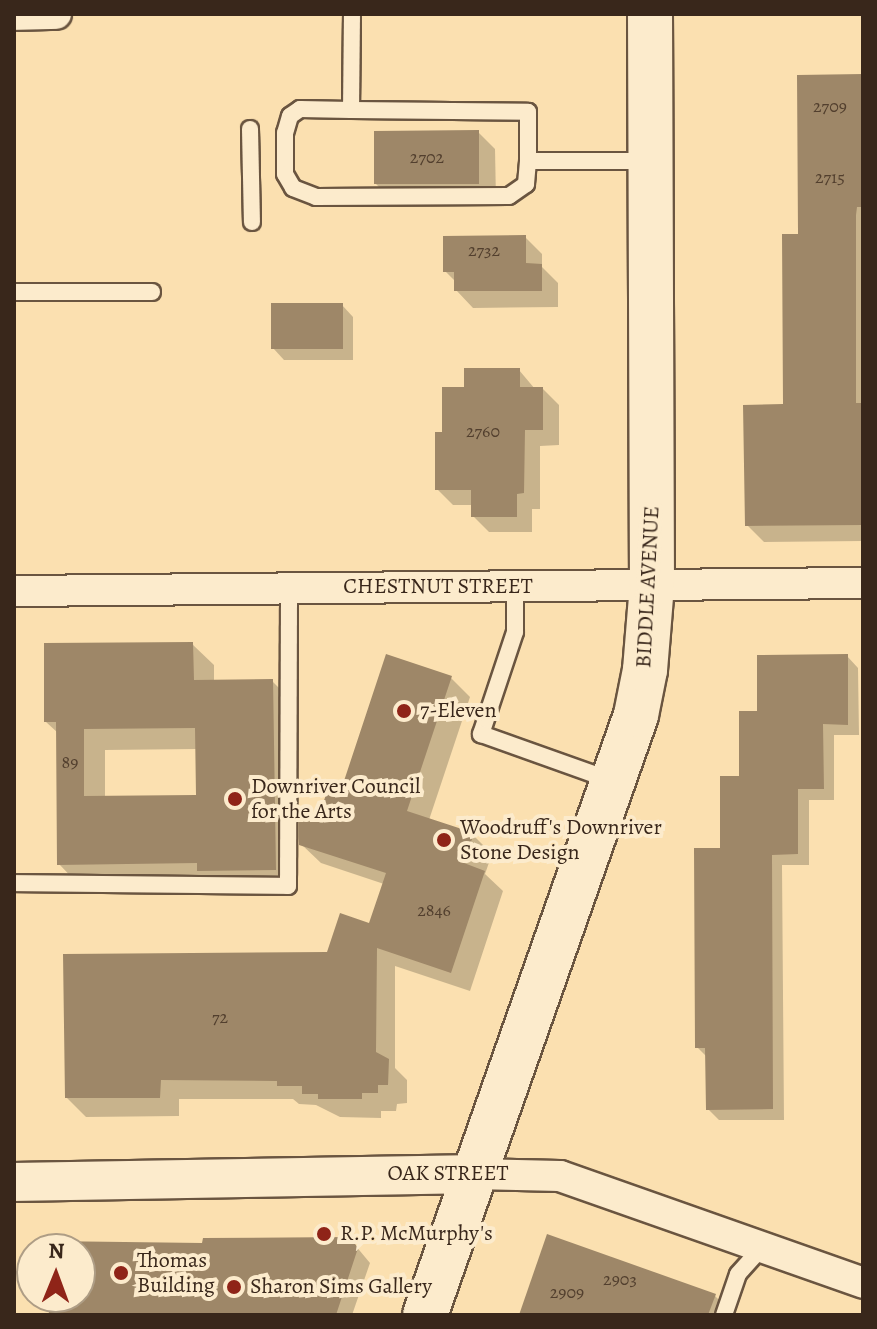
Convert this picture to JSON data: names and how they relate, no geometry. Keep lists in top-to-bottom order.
{
  "streets": {
    "main road": ["BIDDLE AVENUE"],
    "street": ["CHESTNUT STREET", "OAK STREET"]
  },
  "crossings": [
    ["CHESTNUT STREET", "BIDDLE AVENUE"],
    ["BIDDLE AVENUE", "OAK STREET"]
  ],
  "places": [
    "7-Eleven",
    "Downriver Council for the Arts",
    "Woodruff's Downriver Stone Design",
    "R.P. McMurphy's",
    "Thomas Building",
    "Sharon Sims Gallery"
  ],
  "house_numbers": [
    "2709",
    "2702",
    "2715",
    "2732",
    "2760",
    "89",
    "2846",
    "72",
    "2903",
    "2909"
  ],
  "north": "top"
}
